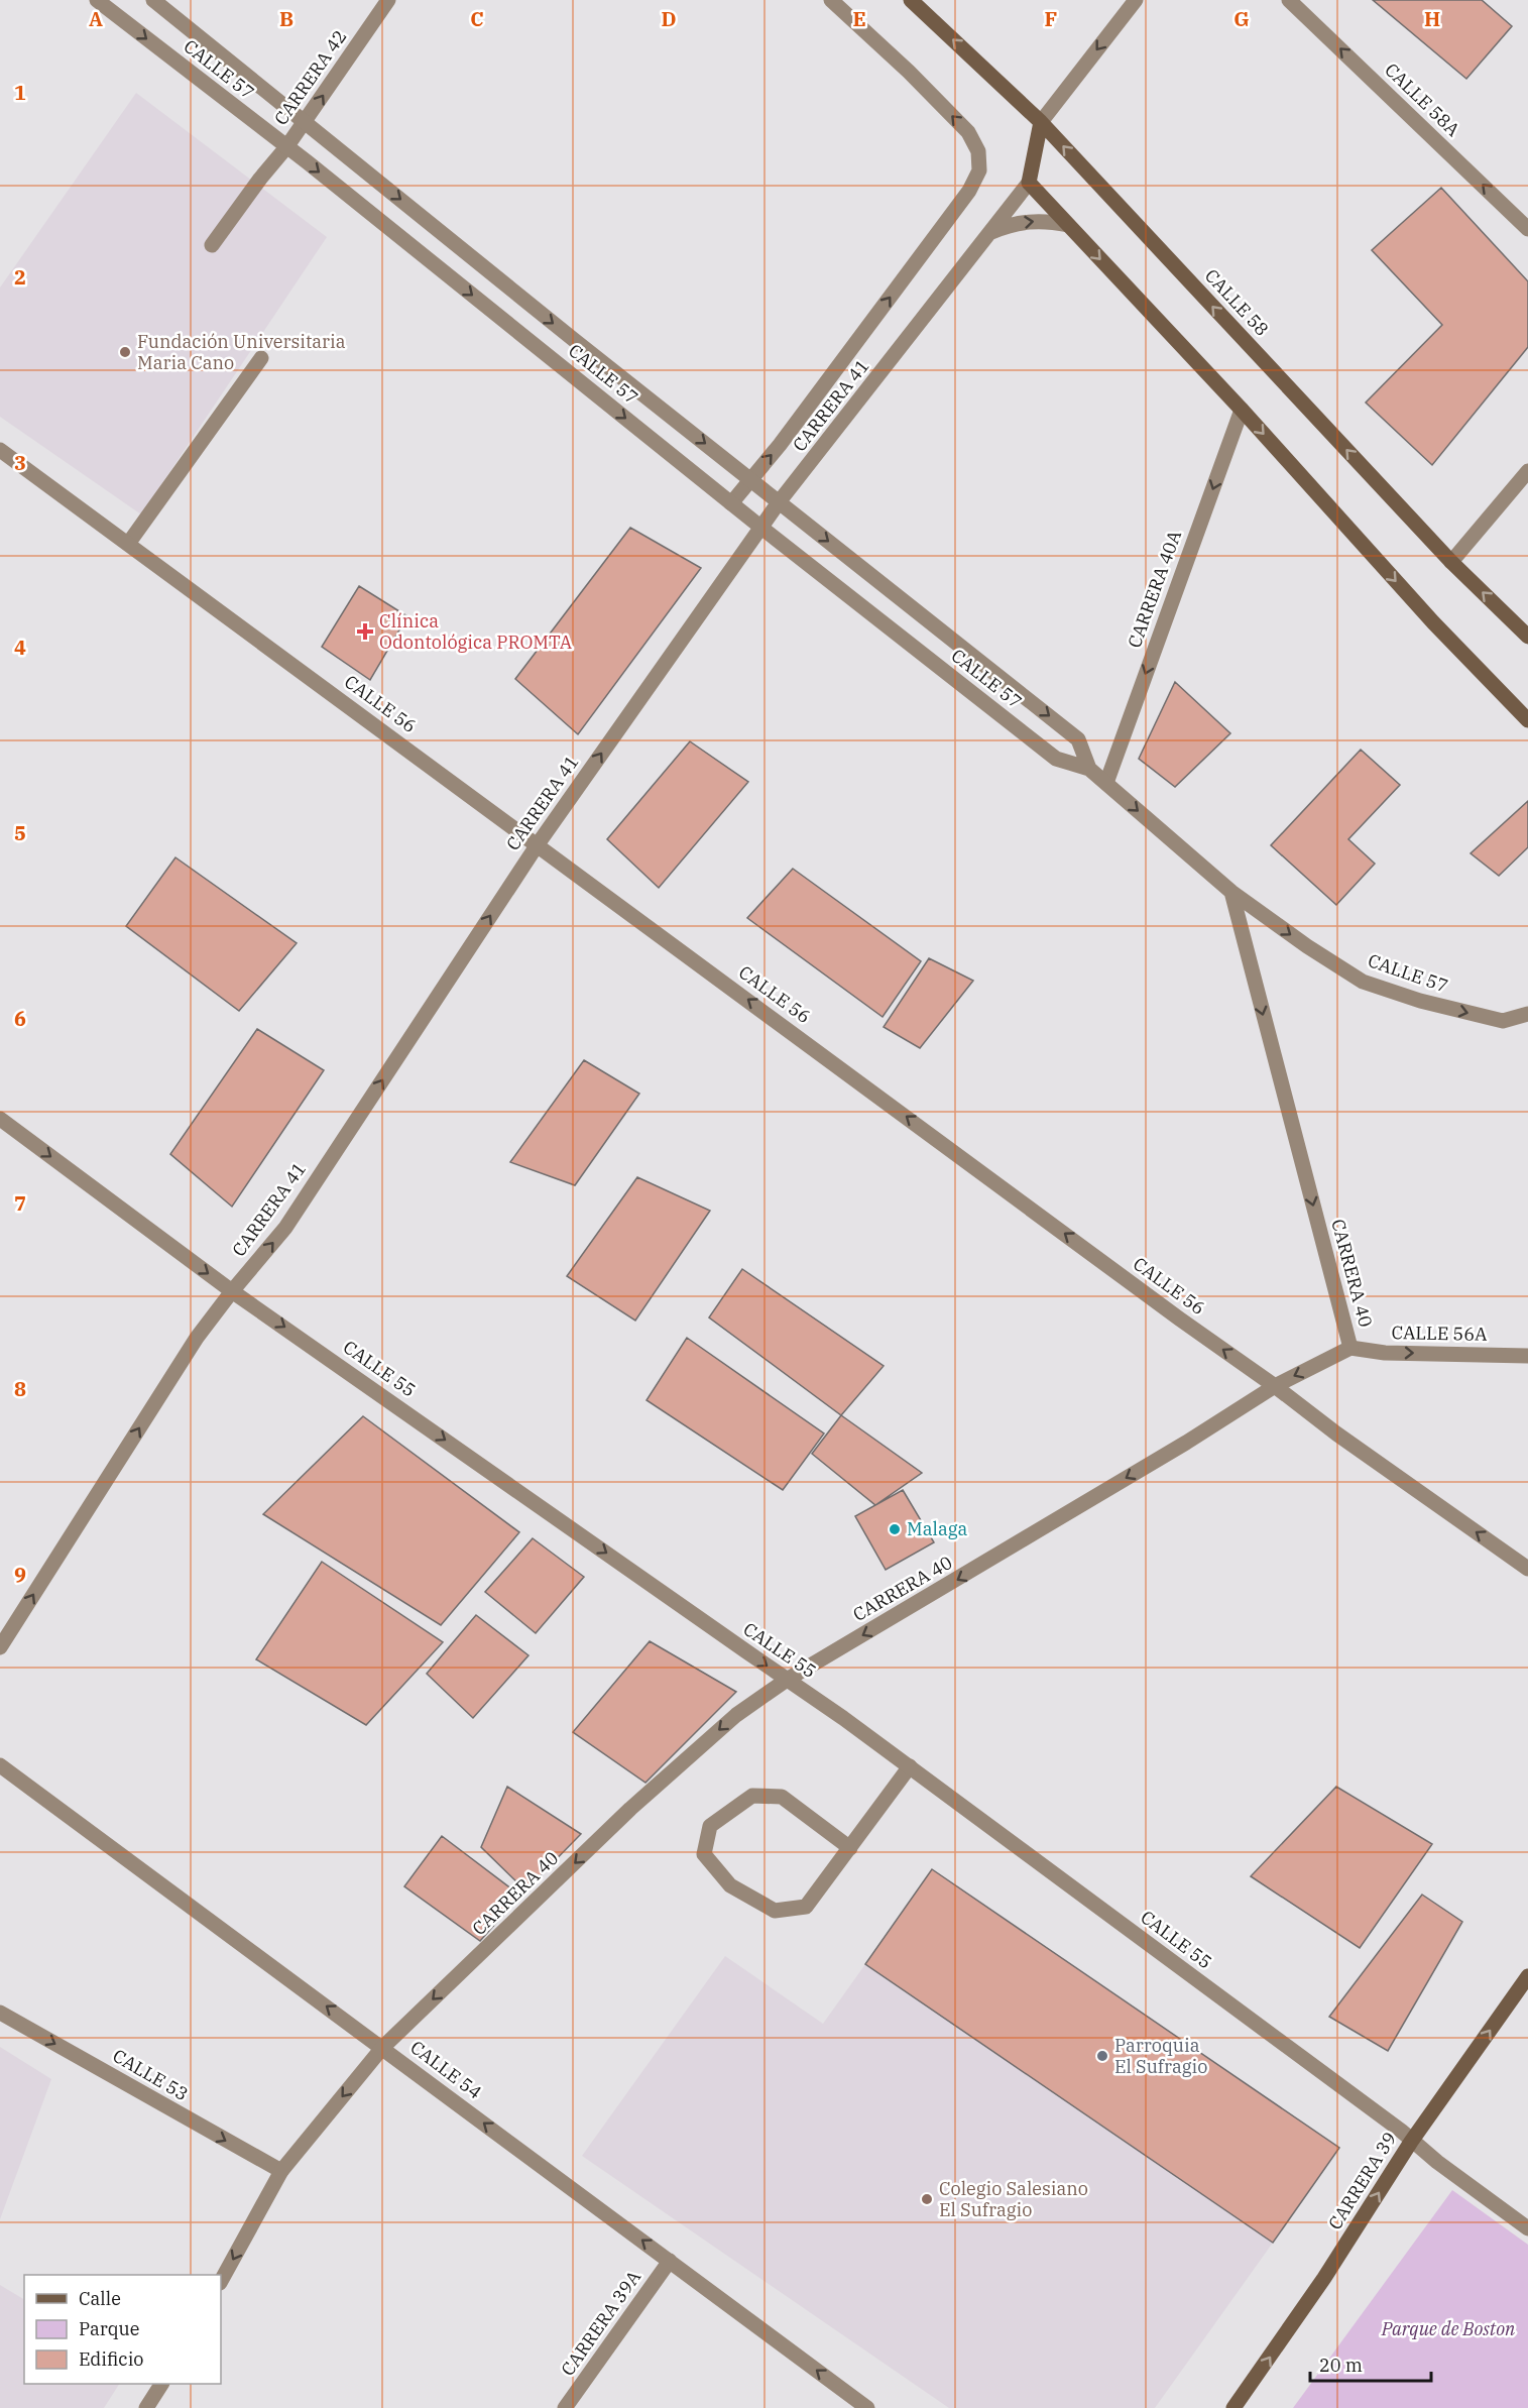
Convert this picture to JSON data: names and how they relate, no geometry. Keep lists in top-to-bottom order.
{
  "streets": {
    "main road": ["CALLE 58", "CARRERA 41", "CARRERA 39"],
    "street": [
      "CALLE 57",
      "CARRERA 42",
      "CALLE 58A",
      "CARRERA 40A",
      "CALLE 56",
      "CARRERA 40",
      "CALLE 56A",
      "CALLE 55",
      "CALLE 54",
      "CALLE 53",
      "CARRERA 39A"
    ]
  },
  "crossings": [
    ["CALLE 57", "CARRERA 42"],
    ["CALLE 57", "CARRERA 41"],
    ["CALLE 57", "CARRERA 40A"],
    ["CALLE 57", "CARRERA 40"],
    ["CALLE 58", "CARRERA 41"],
    ["CARRERA 41", "CALLE 56"],
    ["CARRERA 41", "CALLE 55"],
    ["CALLE 56", "CARRERA 40"],
    ["CARRERA 40", "CALLE 56A"],
    ["CARRERA 40", "CALLE 55"],
    ["CARRERA 40", "CALLE 54"],
    ["CARRERA 40", "CALLE 53"],
    ["CALLE 55", "CARRERA 39"],
    ["CALLE 54", "CARRERA 39A"]
  ],
  "one_way": [
    "CALLE 57",
    "CARRERA 42",
    "CALLE 58A",
    "CARRERA 40A",
    "CALLE 56",
    "CARRERA 40",
    "CALLE 56A",
    "CALLE 55",
    "CALLE 54",
    "CALLE 53",
    "CARRERA 39"
  ],
  "parks": ["Parque de Boston"],
  "places": {
    "other": [
      "Fundación Universitaria Maria Cano",
      "Malaga",
      "Parroquia El Sufragio",
      "Colegio Salesiano El Sufragio"
    ],
    "health": ["Clínica Odontológica PROMTA"]
  },
  "legend": ["Calle", "Parque", "Edificio"],
  "scale_bar": "20 m",
  "grid": {
    "columns": [
      "A",
      "B",
      "C",
      "D",
      "E",
      "F",
      "G",
      "H"
    ],
    "rows": [
      "1",
      "2",
      "3",
      "4",
      "5",
      "6",
      "7",
      "8",
      "9"
    ]
  }
}
